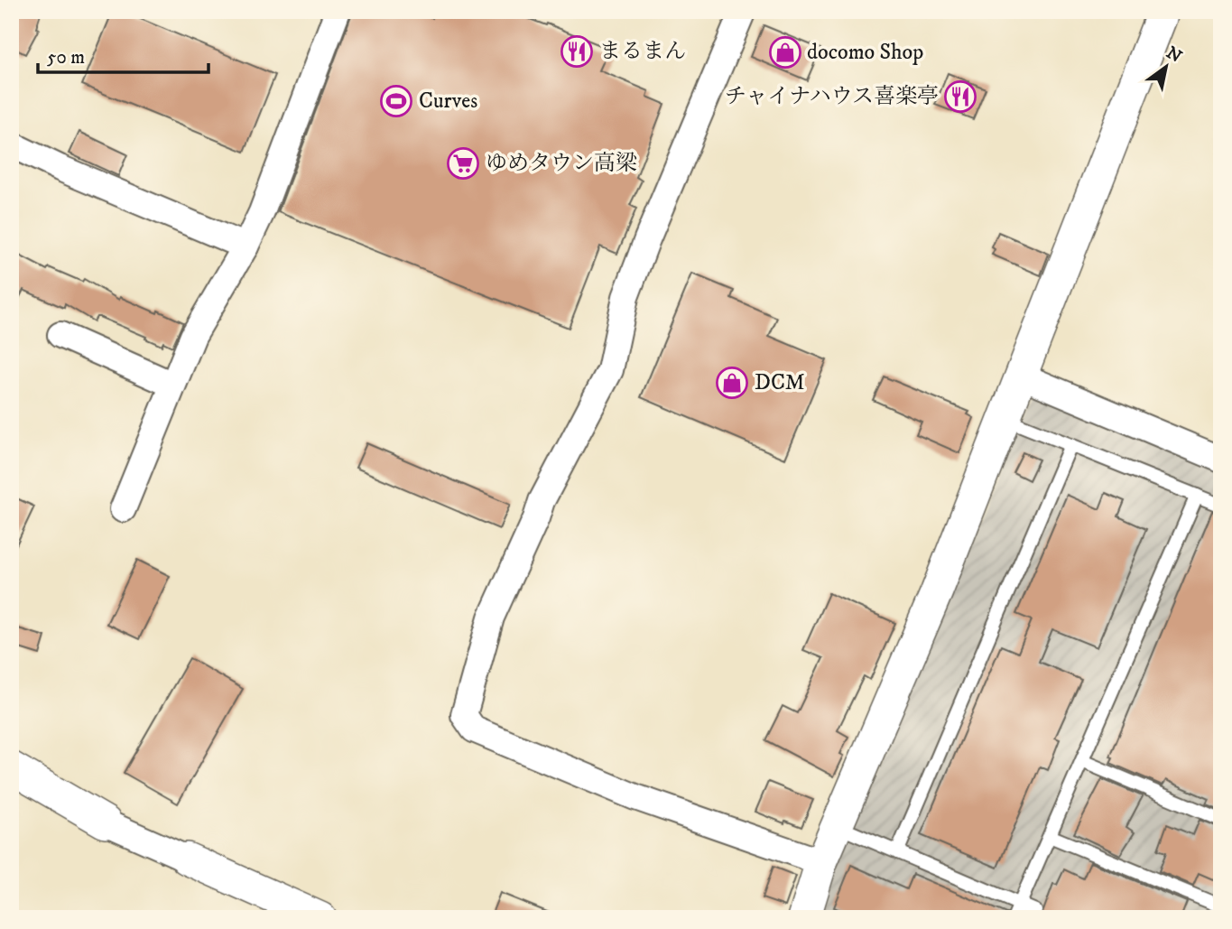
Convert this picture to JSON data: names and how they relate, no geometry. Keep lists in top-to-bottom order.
{
  "places": {
    "restaurant": ["まるまん", "チャイナハウス喜楽亭"],
    "shop": ["docomo Shop", "DCM"],
    "sports": ["Curves"],
    "supermarket": ["ゆめタウン高梁"]
  },
  "scale_bar": "50 m",
  "north": "top right"
}
